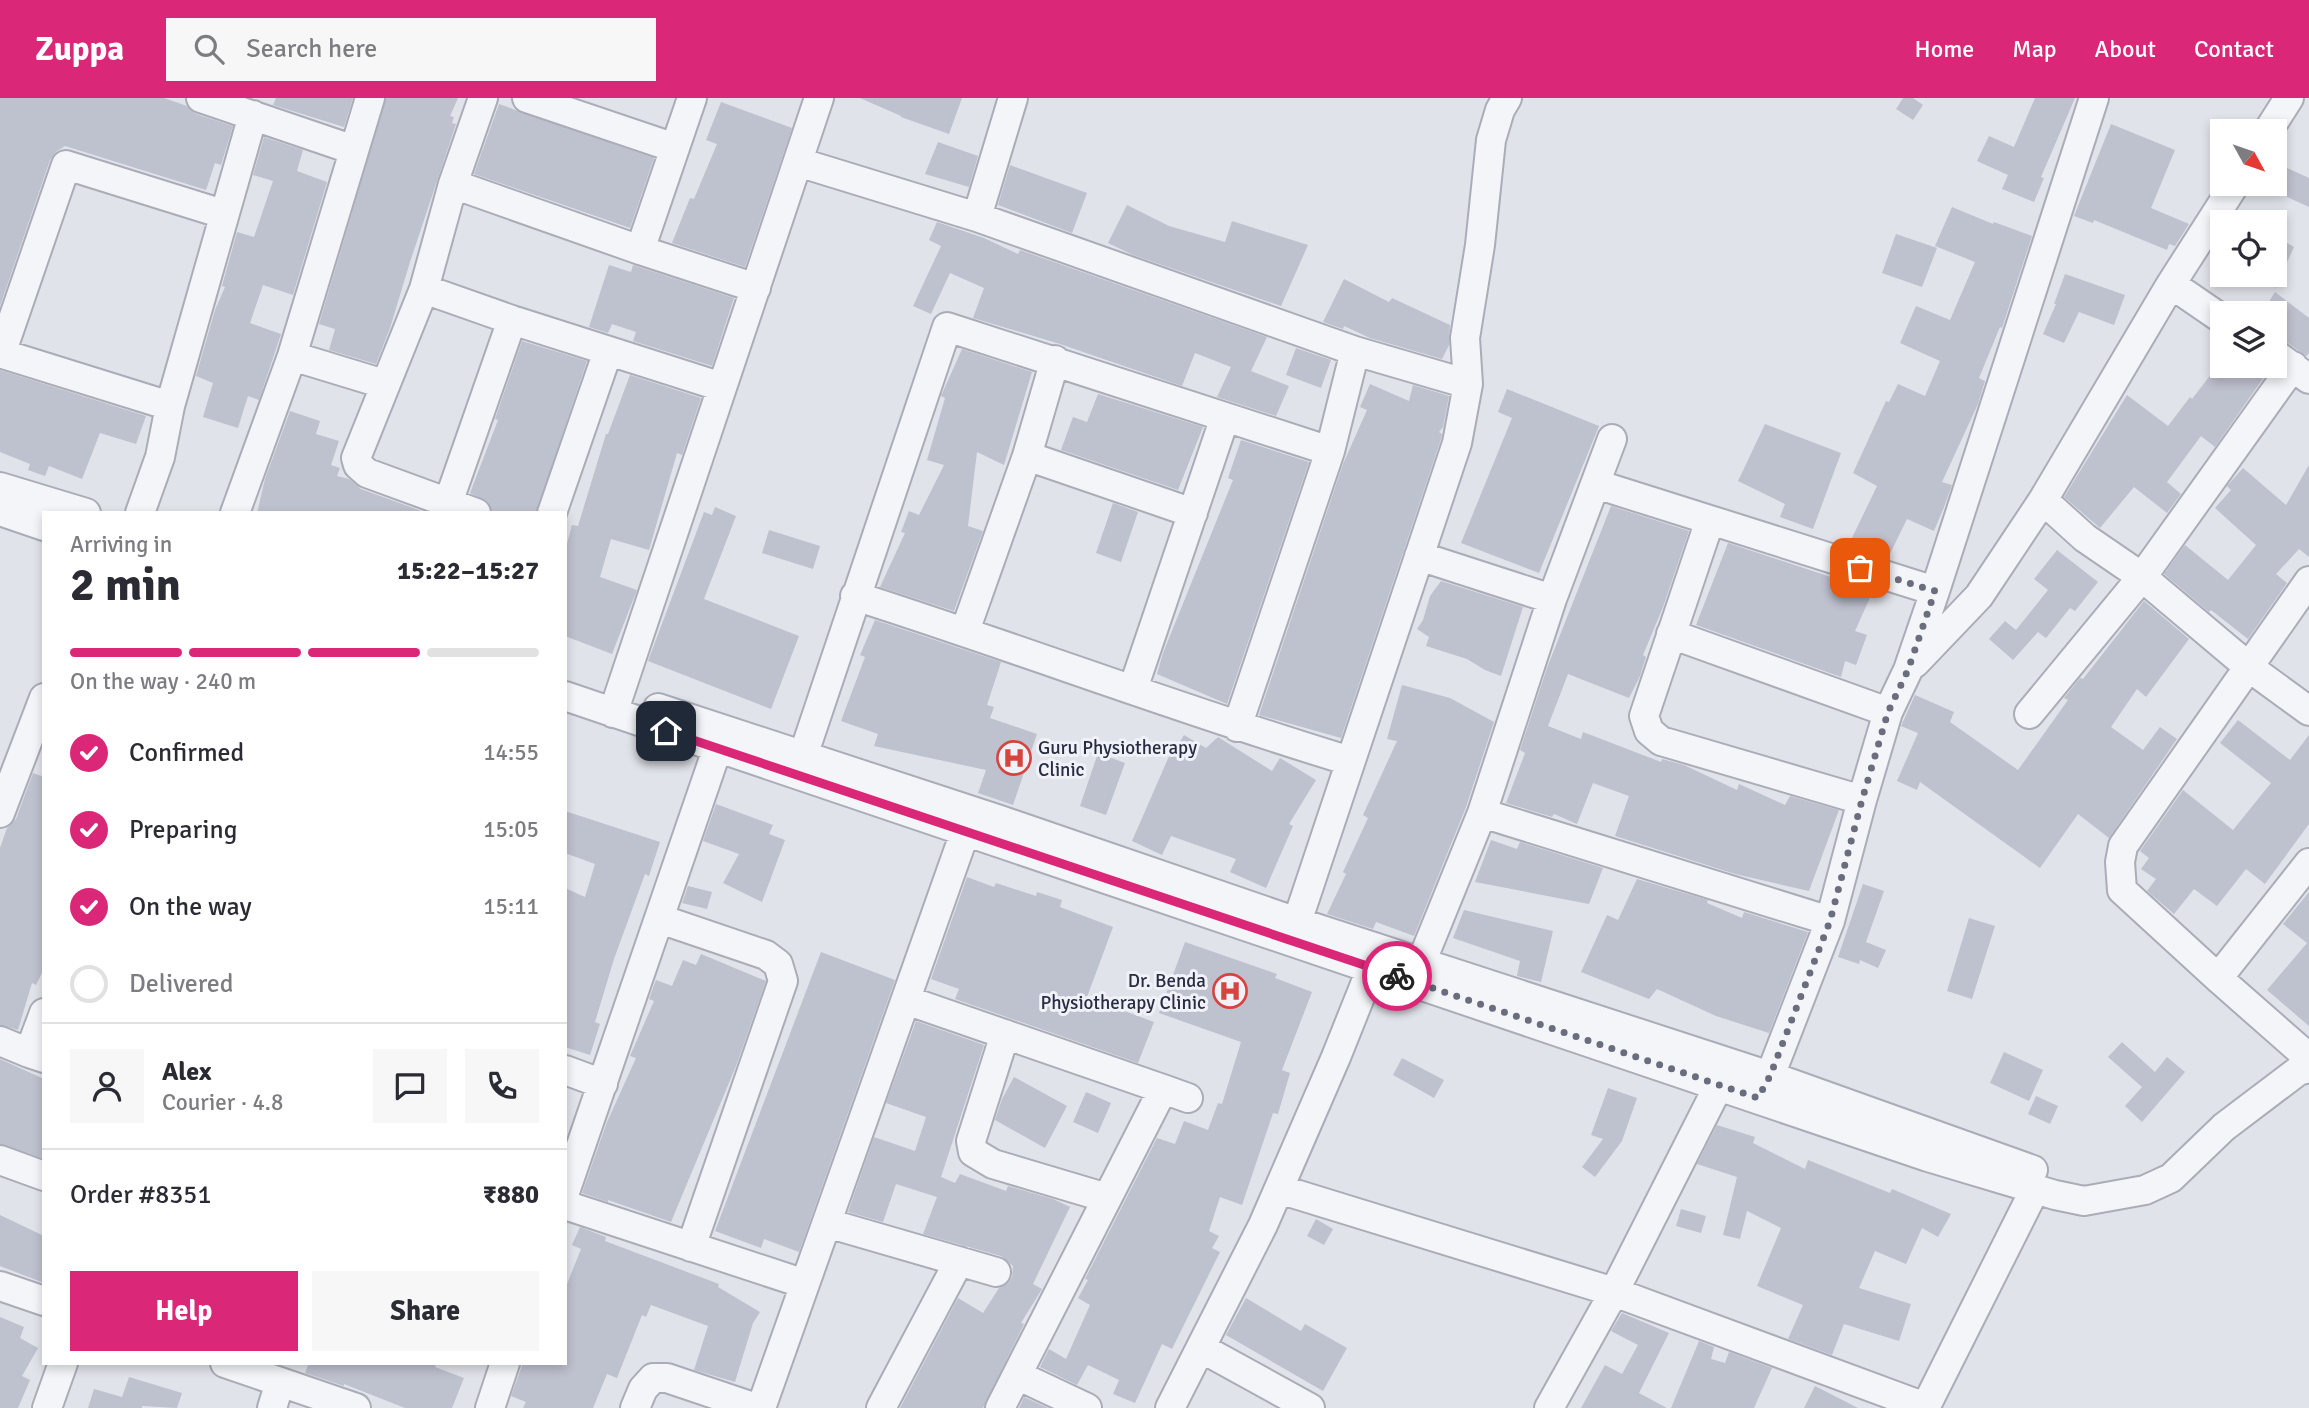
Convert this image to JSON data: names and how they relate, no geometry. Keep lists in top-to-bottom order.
{
  "places": {
    "hospital": ["Guru Physiotherapy Clinic", "Dr. Benda Physiotherapy Clinic"]
  },
  "north": "bottom right",
  "page": {
    "header": "Zuppa",
    "search": "Search here",
    "nav": [
      "Home",
      "Map",
      "About",
      "Contact"
    ],
    "heading": ["2 min", "Arriving in", "15:22–15:27"],
    "panel": [
      "Alex",
      "Courier · 4.8",
      "Order #8351",
      "₹880"
    ],
    "bar": "On the way · 240 m",
    "list": [
      ["Confirmed", "14:55"],
      ["Preparing", "15:05"],
      ["On the way", "15:11"],
      "Delivered"
    ],
    "buttons": ["Help", "Share"]
  }
}
